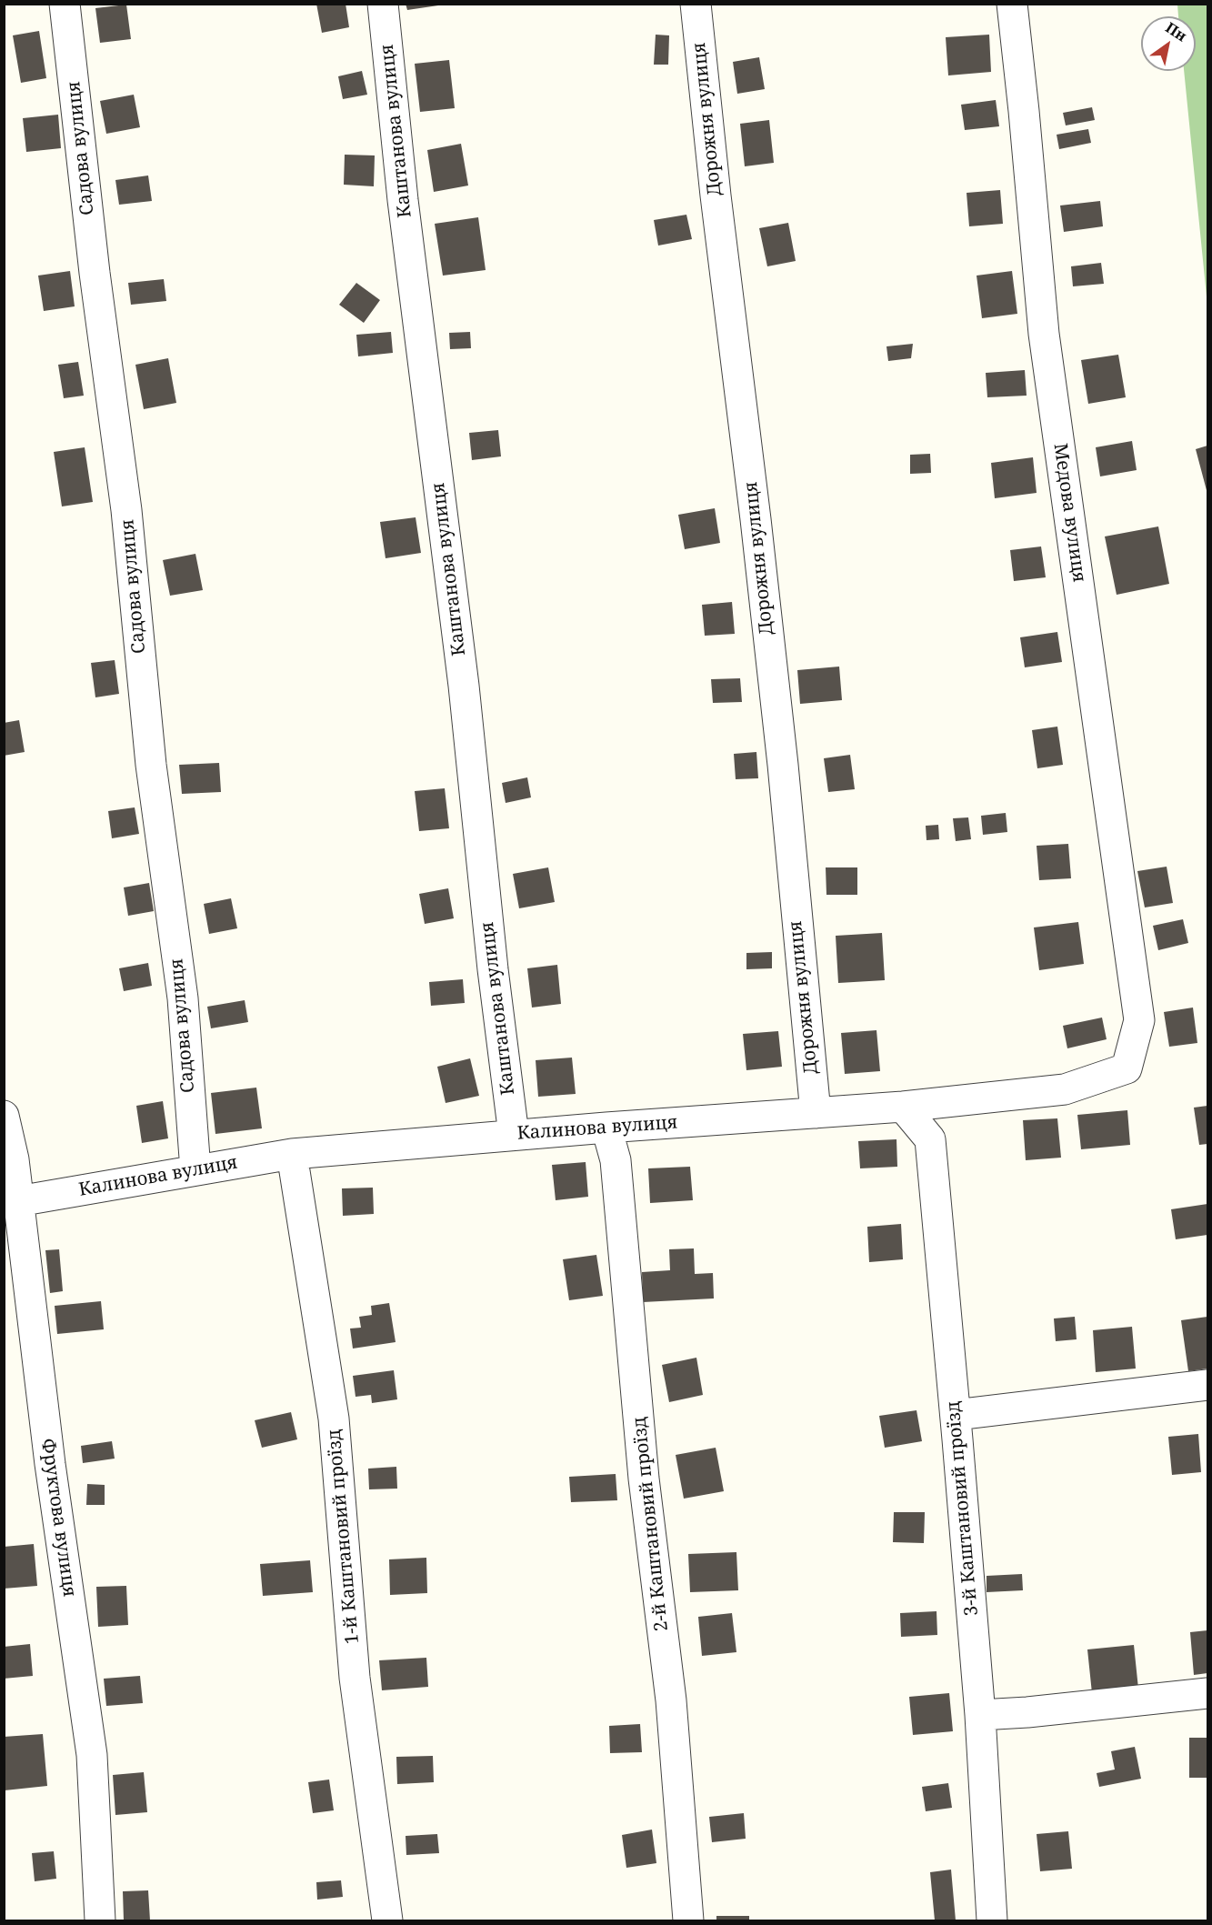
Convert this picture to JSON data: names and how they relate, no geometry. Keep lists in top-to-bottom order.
{
  "streets": {
    "street": [
      "Дорожня вулиця",
      "Каштанова вулиця",
      "Садова вулиця",
      "Медова вулиця",
      "Калинова вулиця",
      "3-й Каштановий проїзд",
      "Фруктова вулиця",
      "2-й Каштановий проїзд",
      "1-й Каштановий проїзд"
    ]
  },
  "crossings": [
    ["Дорожня вулиця", "Калинова вулиця"],
    ["Каштанова вулиця", "Калинова вулиця"],
    ["Садова вулиця", "Калинова вулиця"],
    ["Медова вулиця", "Калинова вулиця"],
    ["Калинова вулиця", "3-й Каштановий проїзд"],
    ["Калинова вулиця", "Фруктова вулиця"],
    ["Калинова вулиця", "2-й Каштановий проїзд"],
    ["Калинова вулиця", "1-й Каштановий проїзд"]
  ],
  "north": "top right"
}
